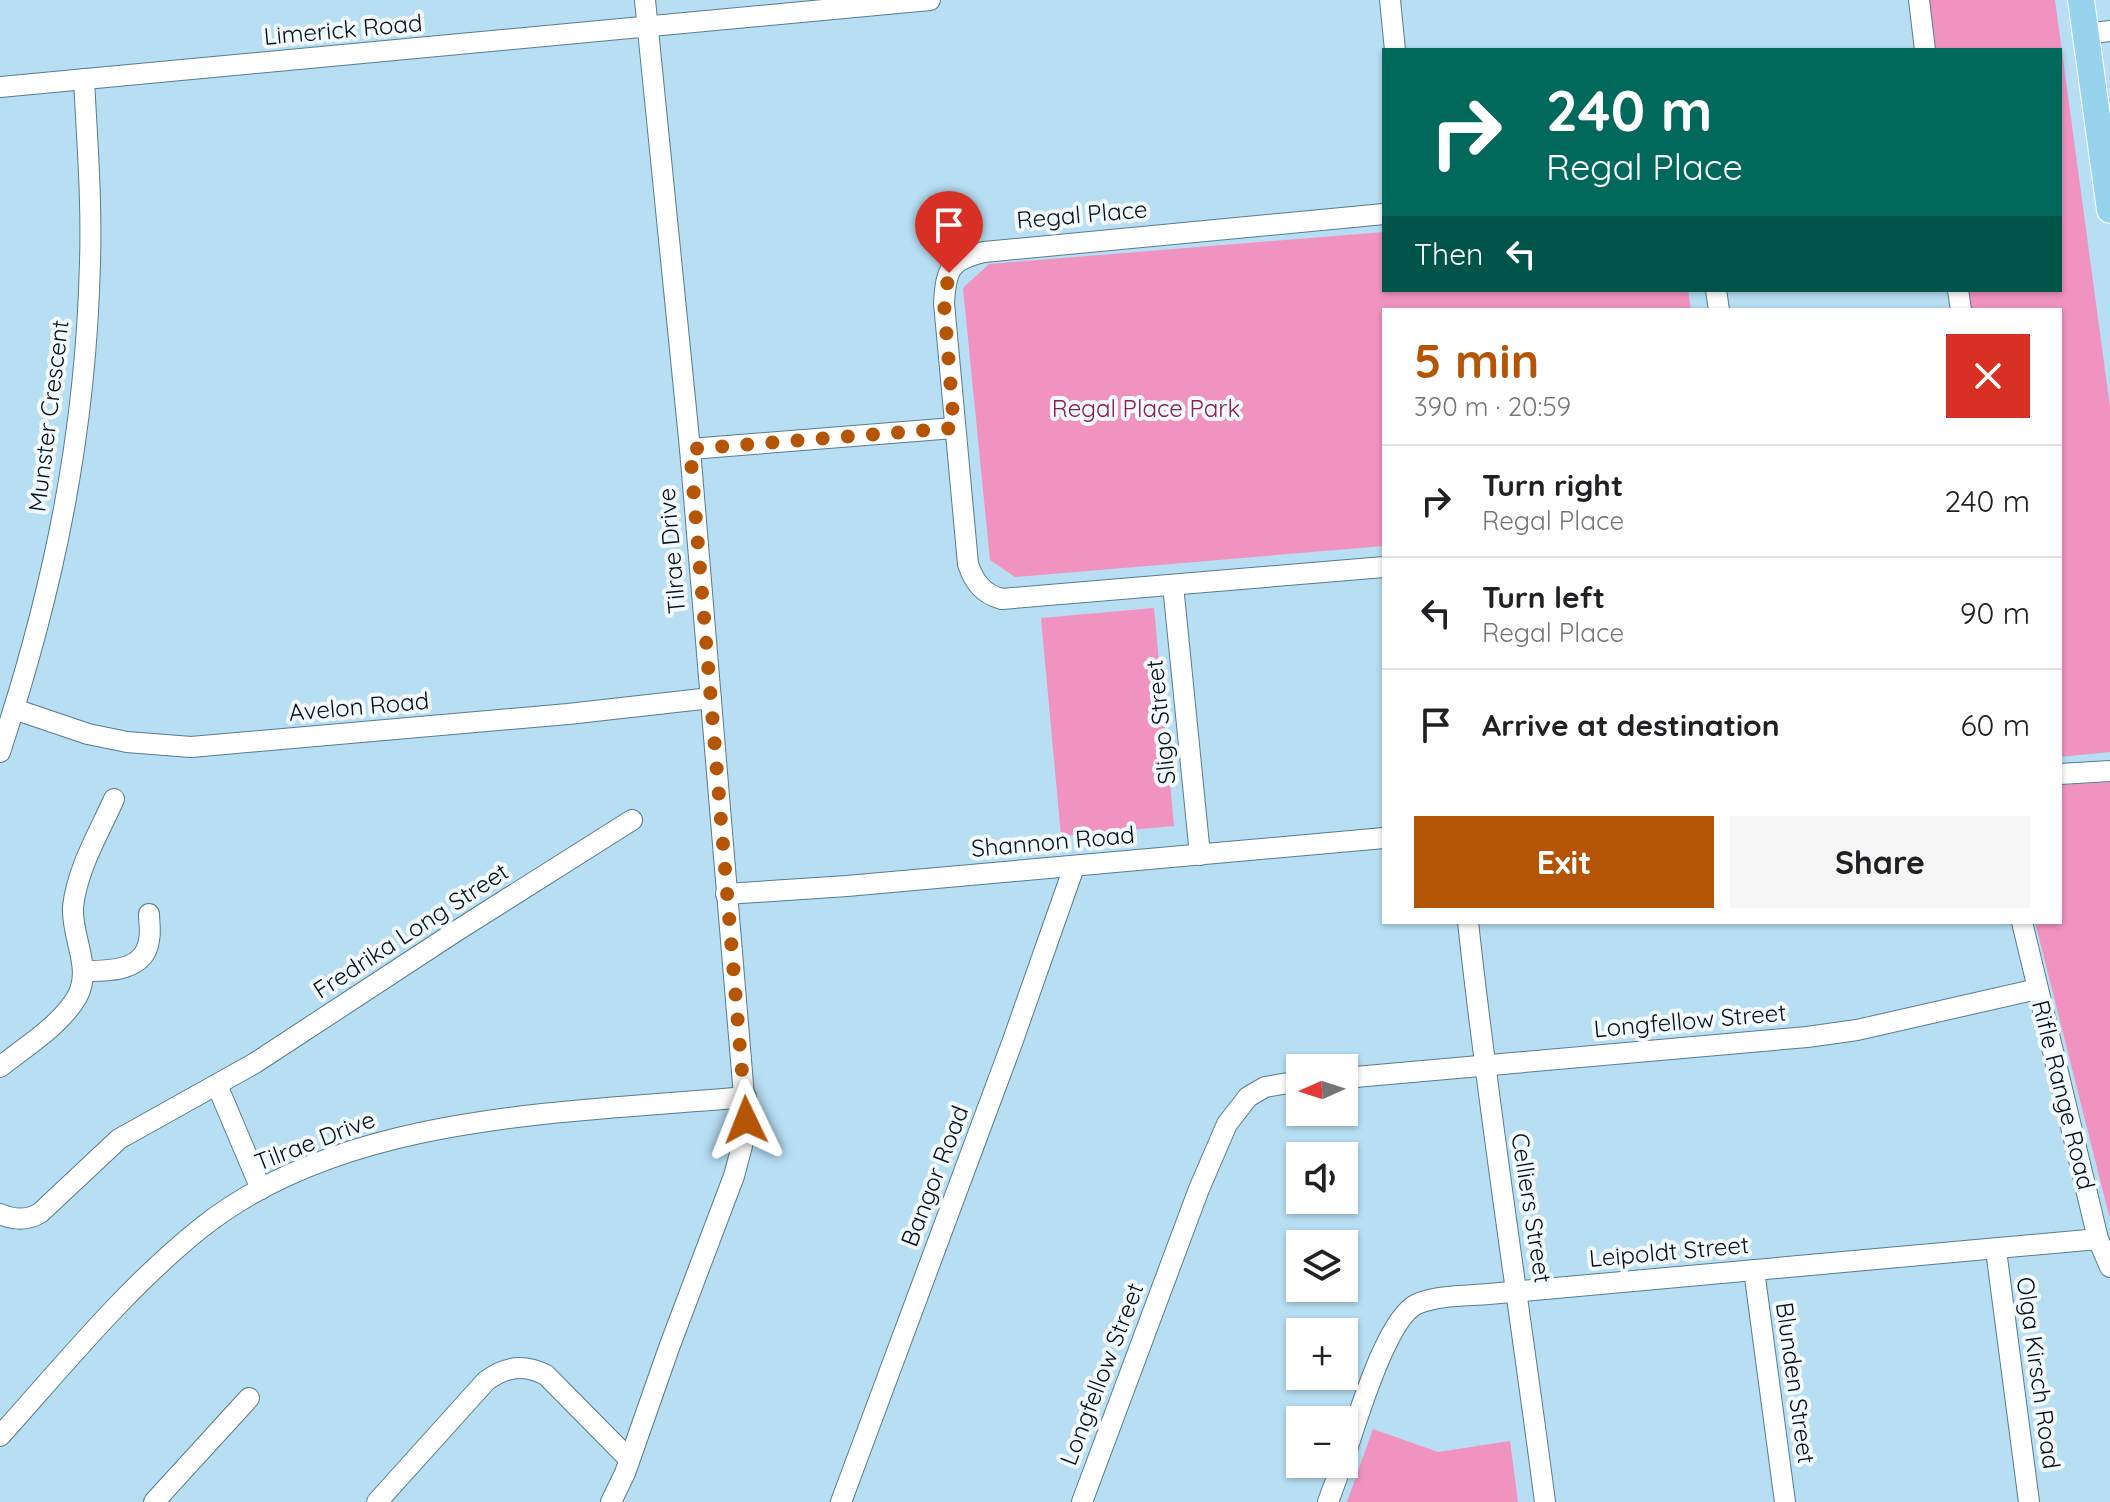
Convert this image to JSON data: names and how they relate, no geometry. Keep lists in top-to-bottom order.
{
  "streets": {
    "street": [
      "Limerick Road",
      "Regal Place",
      "Munster Crescent",
      "Tilrae Drive",
      "Avelon Road",
      "Sligo Street",
      "Shannon Road",
      "Fredrika Long Street",
      "Longfellow Street",
      "Rifle Range Road",
      "Bangor Road",
      "Celliers Street",
      "Leipoldt Street",
      "Olga Kirsch Road",
      "Blunden Street"
    ]
  },
  "crossings": [
    ["Limerick Road", "Munster Crescent"],
    ["Limerick Road", "Tilrae Drive"],
    ["Regal Place", "Sligo Street"],
    ["Munster Crescent", "Avelon Road"],
    ["Tilrae Drive", "Avelon Road"],
    ["Tilrae Drive", "Shannon Road"],
    ["Sligo Street", "Shannon Road"],
    ["Shannon Road", "Bangor Road"],
    ["Longfellow Street", "Rifle Range Road"],
    ["Longfellow Street", "Celliers Street"],
    ["Rifle Range Road", "Leipoldt Street"],
    ["Celliers Street", "Leipoldt Street"],
    ["Leipoldt Street", "Olga Kirsch Road"],
    ["Leipoldt Street", "Blunden Street"]
  ],
  "parks": ["Regal Place Park"],
  "north": "left",
  "page": {
    "turn": ["240 m", "Regal Place"],
    "then": "Then",
    "heading": ["5 min", "390 m · 20:59"],
    "list": [
      {
        "name": "Turn right",
        "note": "Regal Place",
        "value": "240 m"
      },
      {
        "name": "Turn left",
        "note": "Regal Place",
        "value": "90 m"
      },
      {
        "name": "Arrive at destination",
        "value": "60 m"
      }
    ],
    "buttons": ["Exit", "Share"],
    "map_buttons": ["+", "−"]
  }
}
